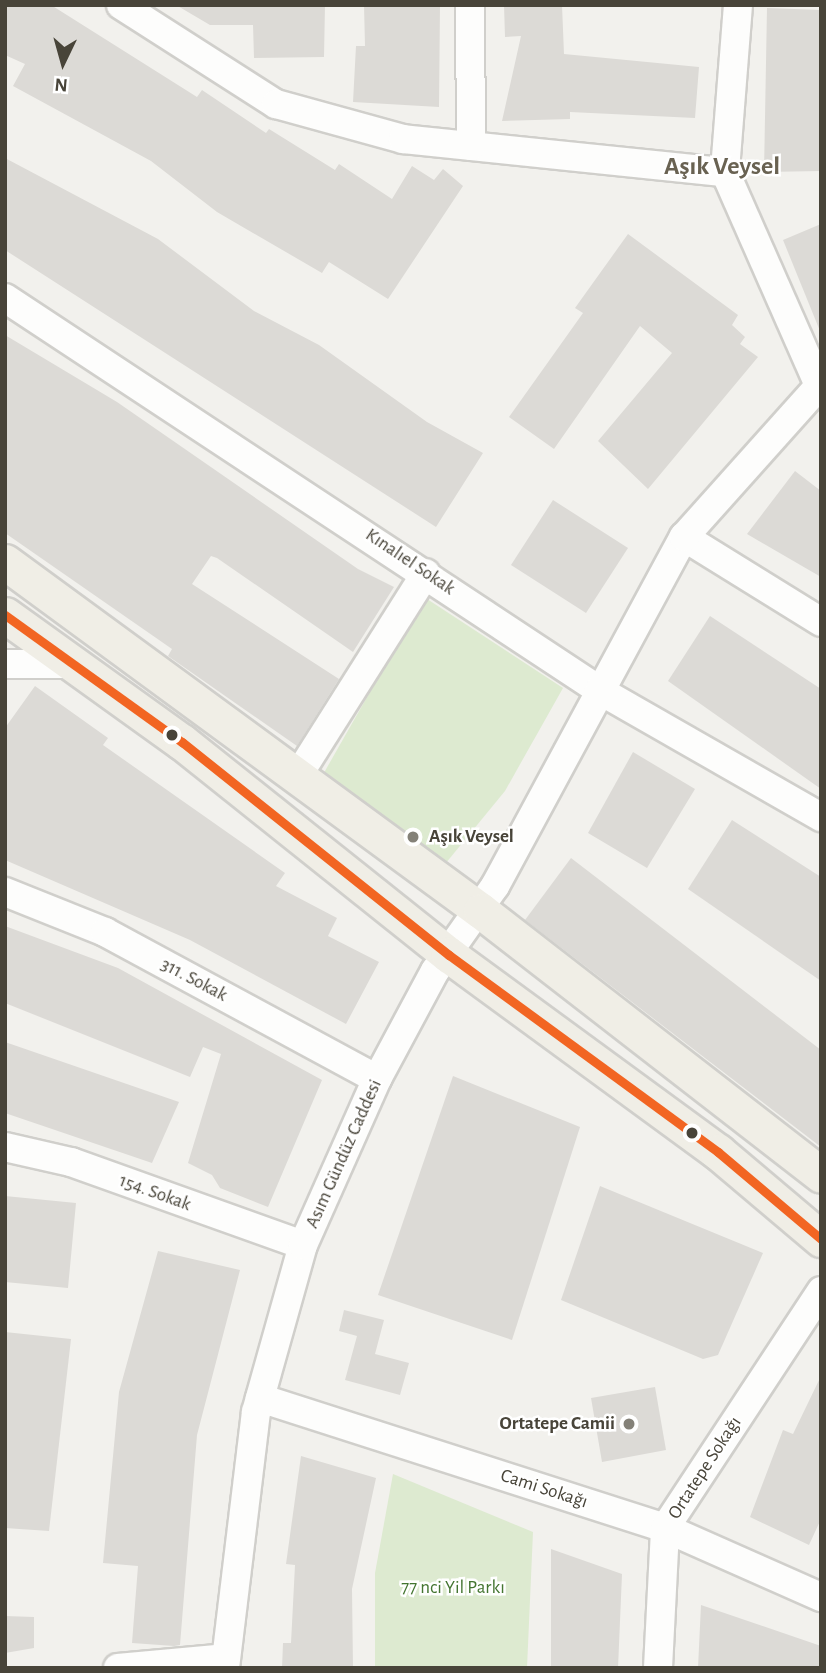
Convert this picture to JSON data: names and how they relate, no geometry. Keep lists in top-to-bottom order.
{
  "streets": {
    "street": [
      "Kınalıel Sokak",
      "311. Sokak",
      "Asım Gündüz Caddesi",
      "154. Sokak",
      "Ortatepe Sokağı",
      "Cami Sokağı"
    ]
  },
  "crossings": [
    ["Kınalıel Sokak", "Asım Gündüz Caddesi"],
    ["311. Sokak", "Asım Gündüz Caddesi"],
    ["Asım Gündüz Caddesi", "154. Sokak"],
    ["Asım Gündüz Caddesi", "Cami Sokağı"],
    ["Ortatepe Sokağı", "Cami Sokağı"]
  ],
  "districts": ["Aşık Veysel"],
  "parks": ["77 nci Yil Parkı"],
  "places": ["Aşık Veysel", "Ortatepe Camii"],
  "north": "bottom"
}
